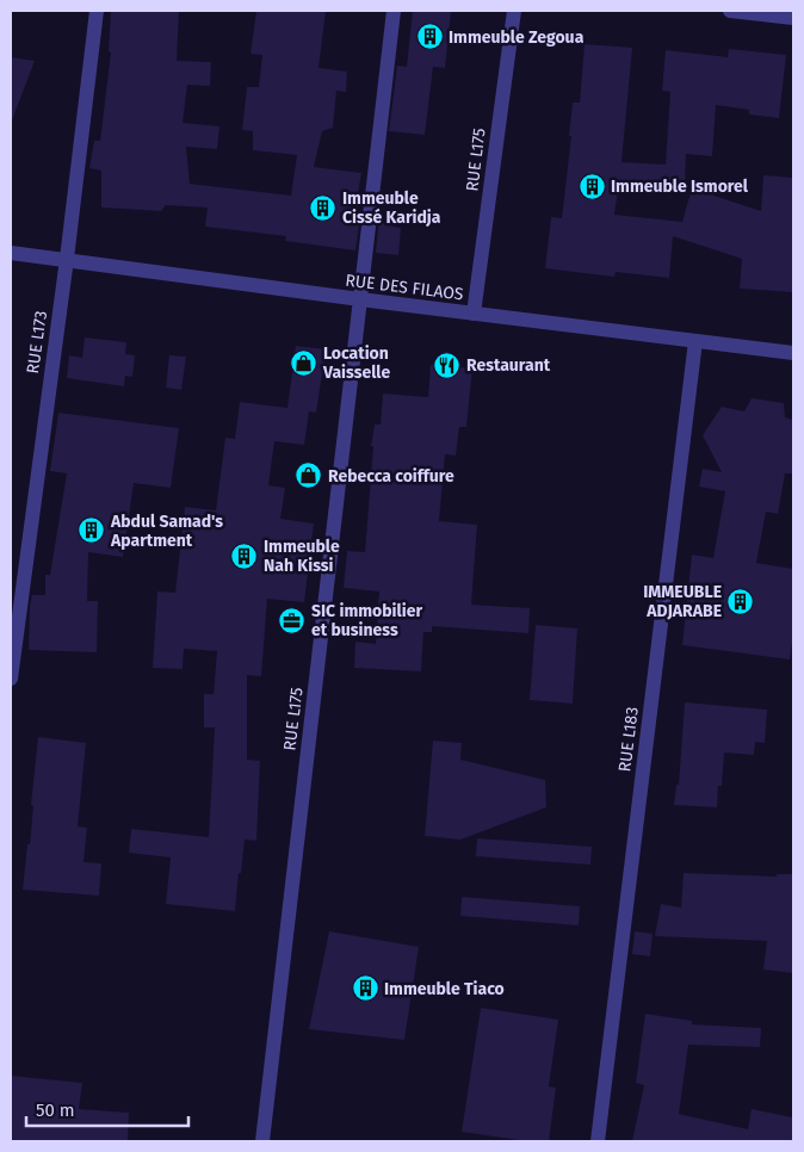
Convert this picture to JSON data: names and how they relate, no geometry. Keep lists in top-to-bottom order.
{
  "streets": {
    "street": [
      "RUE L175",
      "RUE DES FILAOS",
      "RUE L173",
      "RUE L183"
    ]
  },
  "crossings": [
    ["RUE L175", "RUE DES FILAOS"],
    ["RUE DES FILAOS", "RUE L173"],
    ["RUE DES FILAOS", "RUE L183"]
  ],
  "places": {
    "building": [
      "Immeuble Zegoua",
      "Immeuble Ismorel",
      "Immeuble Cissé Karidja",
      "Abdul Samad's Apartment",
      "Immeuble Nah Kissi",
      "IMMEUBLE ADJARABE",
      "Immeuble Tiaco"
    ],
    "shop": ["Location Vaisselle", "Rebecca coiffure"],
    "restaurant": ["Restaurant"],
    "office": ["SIC immobilier et business"]
  },
  "scale_bar": "50 m"
}
